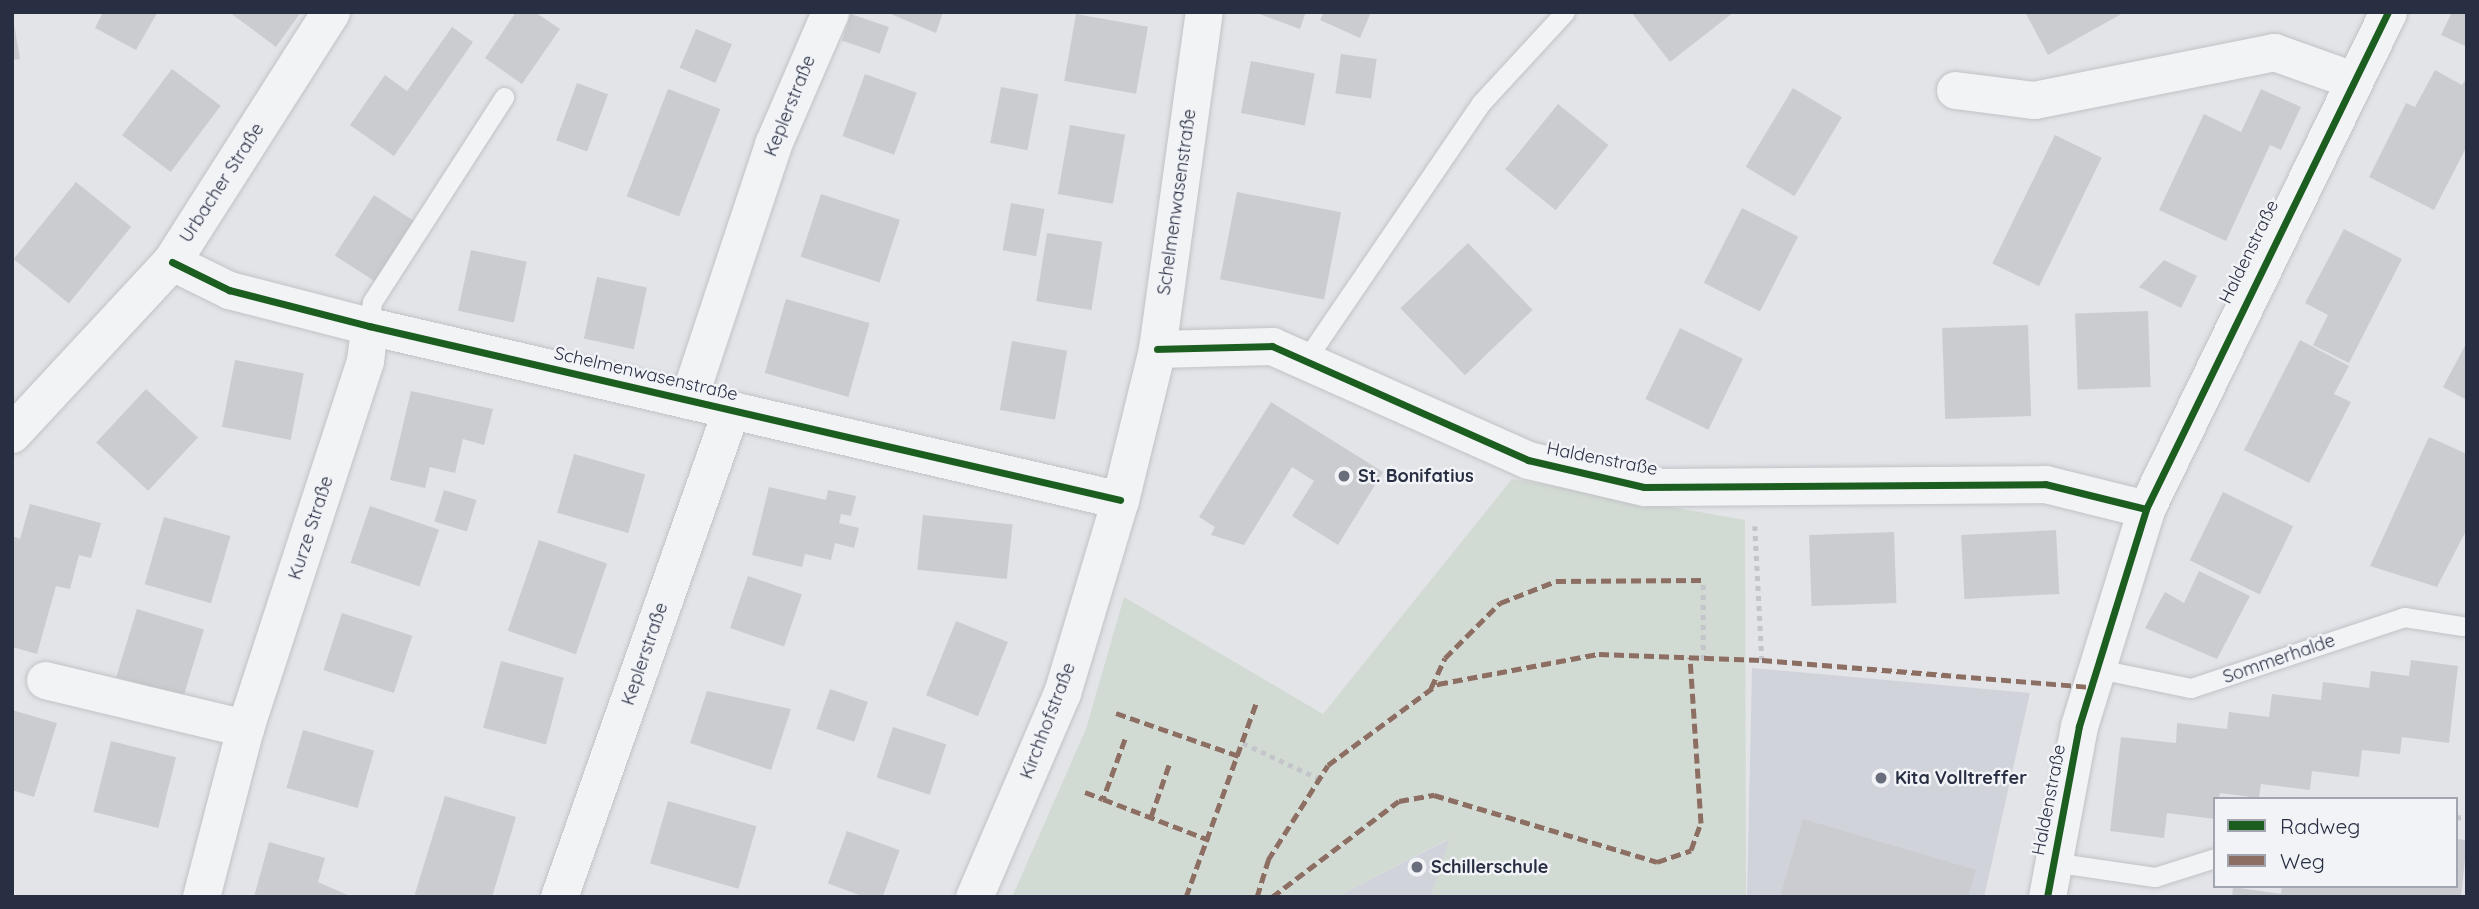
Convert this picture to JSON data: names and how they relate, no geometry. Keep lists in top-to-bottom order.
{
  "streets": {
    "street": [
      "Keplerstraße",
      "Urbacher Straße",
      "Schelmenwasenstraße",
      "Haldenstraße",
      "Kurze Straße",
      "Kirchhofstraße"
    ],
    "lane": ["Sommerhalde"]
  },
  "crossings": [
    ["Keplerstraße", "Schelmenwasenstraße"],
    ["Urbacher Straße", "Schelmenwasenstraße"],
    ["Schelmenwasenstraße", "Haldenstraße"],
    ["Schelmenwasenstraße", "Kurze Straße"],
    ["Schelmenwasenstraße", "Kirchhofstraße"],
    ["Haldenstraße", "Sommerhalde"]
  ],
  "places": ["St. Bonifatius", "Kita Volltreffer", "Schillerschule"],
  "legend": ["Radweg", "Weg"]
}
